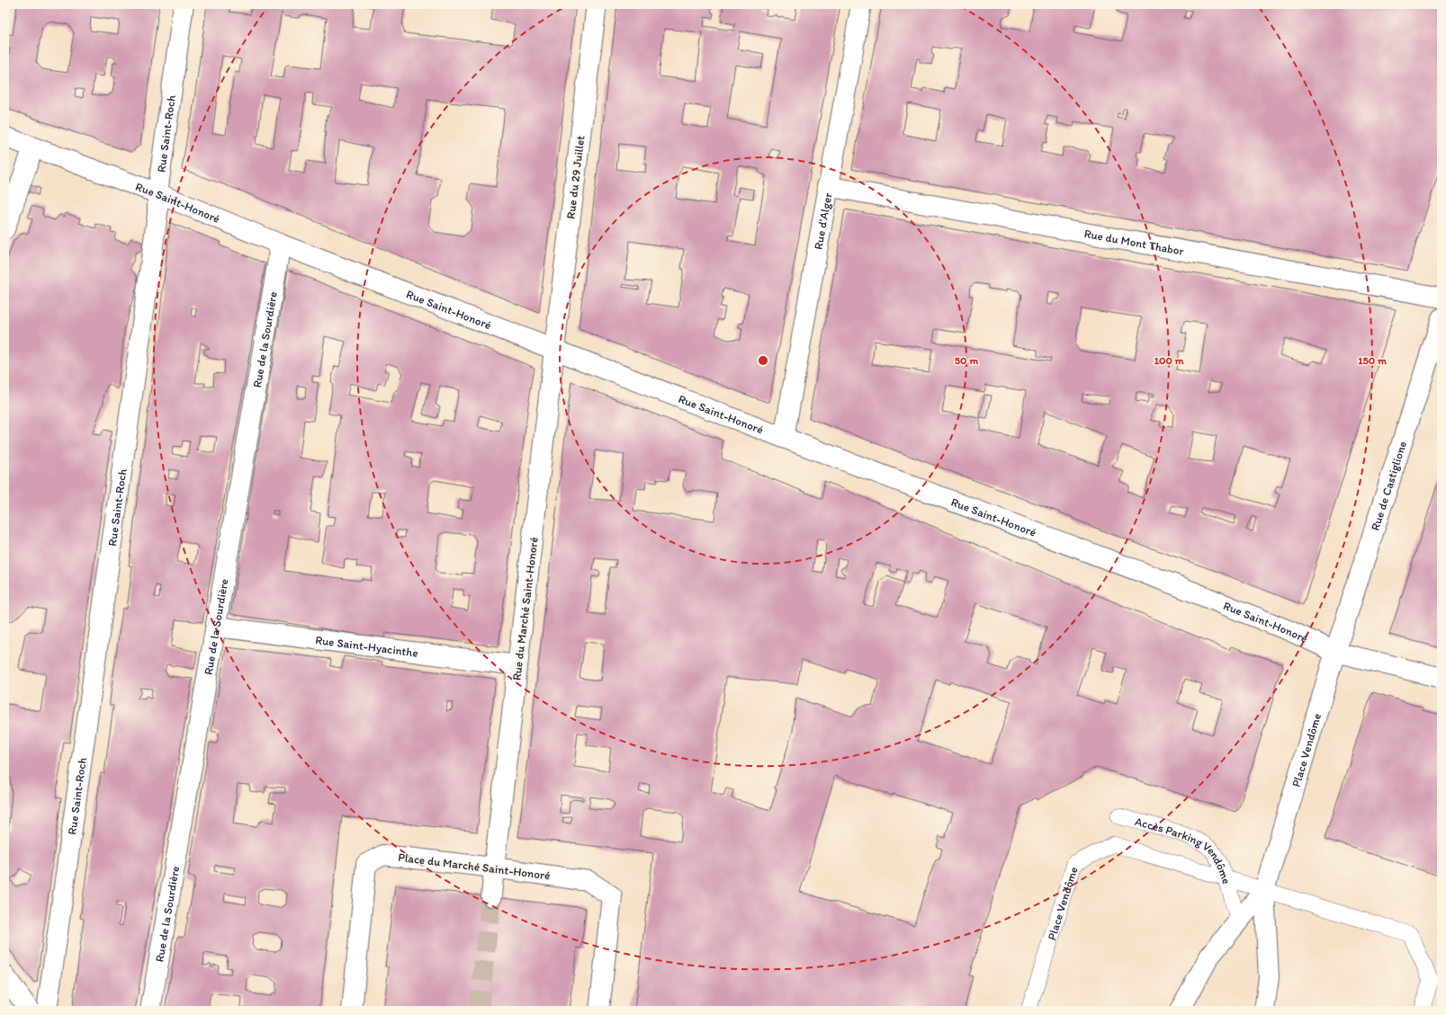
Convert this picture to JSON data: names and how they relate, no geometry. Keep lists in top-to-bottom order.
{
  "streets": {
    "street": [
      "Rue Saint-Roch",
      "Rue du 29 Juillet",
      "Rue Saint-Honoré",
      "Rue d'Alger",
      "Rue du Mont Thabor",
      "Rue de la Sourdière",
      "Rue de Castiglione",
      "Rue du Marché Saint-Honoré",
      "Rue Saint-Hyacinthe",
      "Place Vendôme",
      "Place du Marché Saint-Honoré"
    ],
    "lane": ["Accès Parking Vendôme"]
  },
  "crossings": [
    ["Rue Saint-Roch", "Rue Saint-Honoré"],
    ["Rue du 29 Juillet", "Rue Saint-Honoré"],
    ["Rue du 29 Juillet", "Rue du Marché Saint-Honoré"],
    ["Rue Saint-Honoré", "Rue d'Alger"],
    ["Rue Saint-Honoré", "Rue de la Sourdière"],
    ["Rue Saint-Honoré", "Rue de Castiglione"],
    ["Rue Saint-Honoré", "Rue du Marché Saint-Honoré"],
    ["Rue Saint-Honoré", "Place Vendôme"],
    ["Rue d'Alger", "Rue du Mont Thabor"],
    ["Rue de la Sourdière", "Rue Saint-Hyacinthe"],
    ["Rue de Castiglione", "Place Vendôme"],
    ["Rue du Marché Saint-Honoré", "Rue Saint-Hyacinthe"],
    ["Rue du Marché Saint-Honoré", "Place du Marché Saint-Honoré"],
    ["Place Vendôme", "Accès Parking Vendôme"]
  ],
  "rings": ["50 m", "100 m", "150 m"]
}
